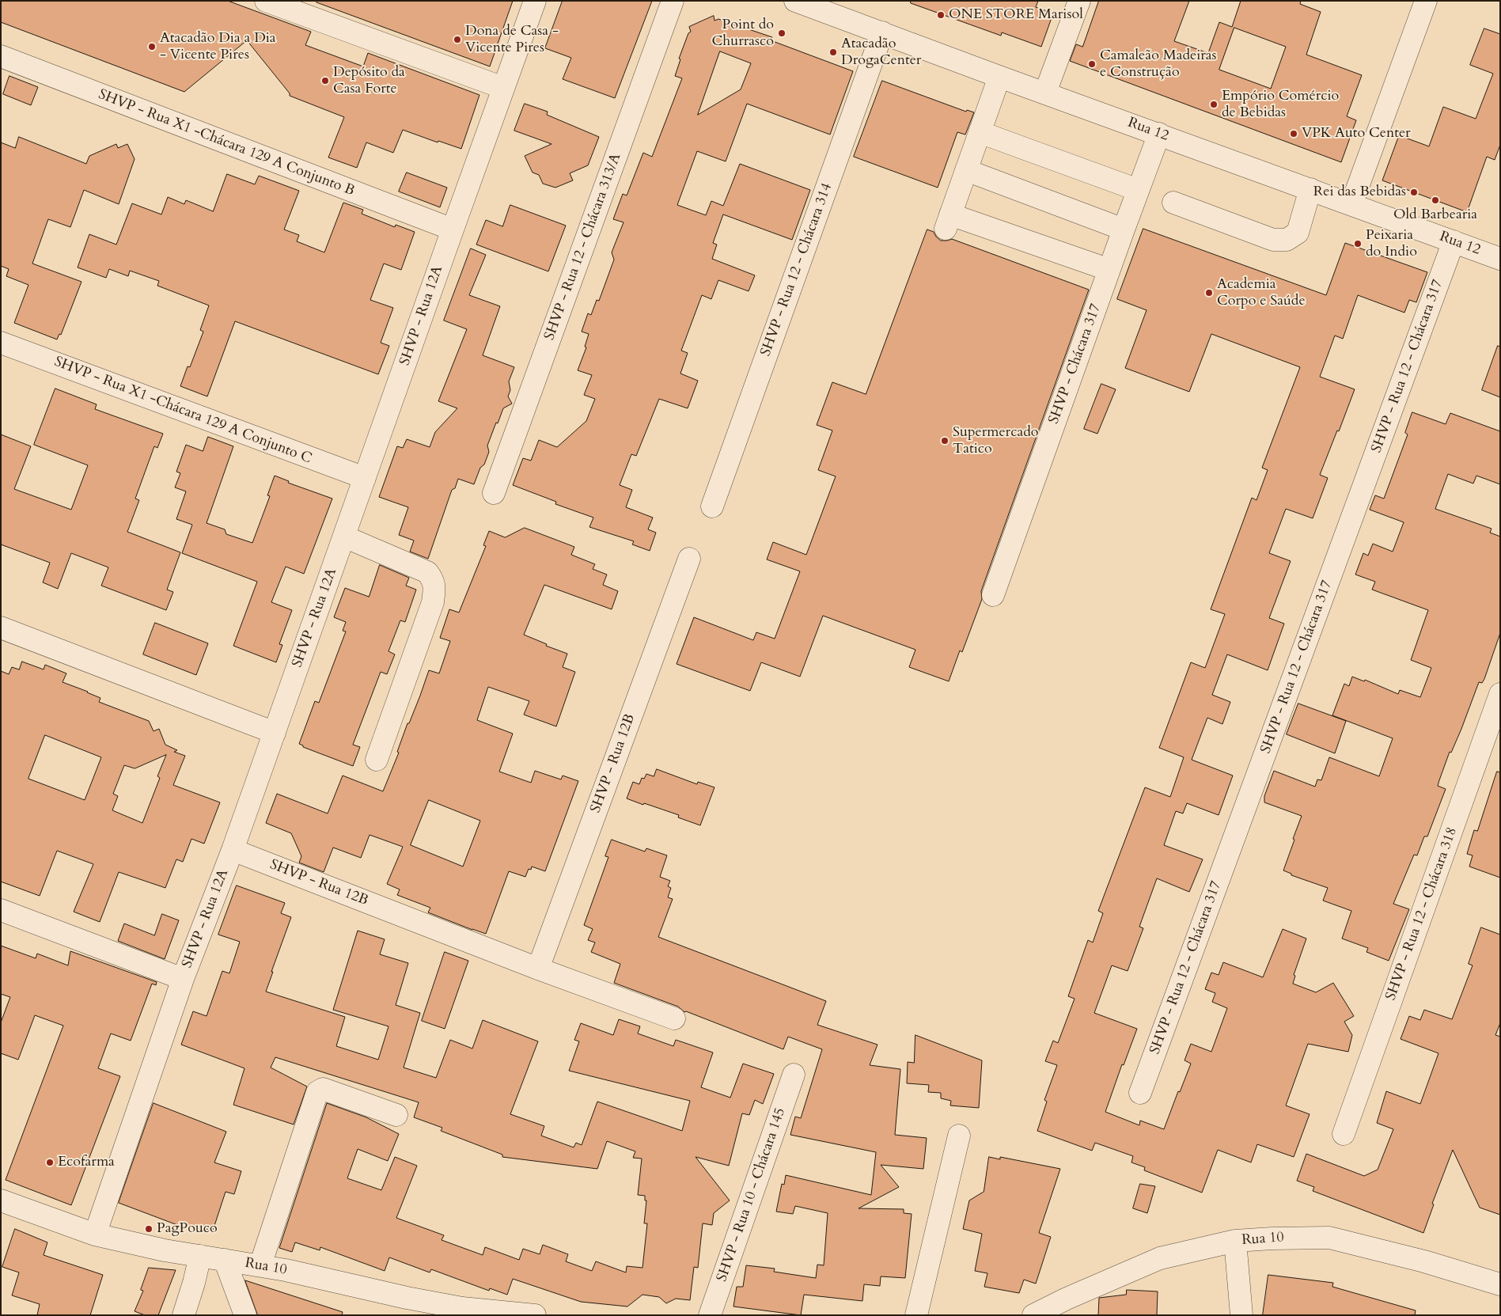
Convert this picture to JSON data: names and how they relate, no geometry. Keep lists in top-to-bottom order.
{
  "streets": {
    "street": [
      "Rua 12",
      "SHVP - Rua X1 -Chácara 129 A Conjunto B",
      "SHVP - Rua 12 - Chácara 313/A",
      "SHVP - Rua 12 - Chácara 314",
      "SHVP - Rua 12A",
      "SHVP - Chácara 317",
      "SHVP - Rua 12 - Chácara 317",
      "SHVP - Rua X1 -Chácara 129 A Conjunto C",
      "SHVP - Rua 12B",
      "SHVP - Rua 12 - Chácara 318",
      "SHVP - Rua 10 - Chácara 145",
      "Rua 10"
    ]
  },
  "crossings": [
    ["Rua 12", "SHVP - Rua 12 - Chácara 314"],
    ["Rua 12", "SHVP - Chácara 317"],
    ["Rua 12", "SHVP - Rua 12 - Chácara 317"],
    ["SHVP - Rua X1 -Chácara 129 A Conjunto B", "SHVP - Rua 12A"],
    ["SHVP - Rua 12A", "SHVP - Rua X1 -Chácara 129 A Conjunto C"],
    ["SHVP - Rua 12A", "SHVP - Rua 12B"],
    ["SHVP - Rua 12A", "Rua 10"]
  ],
  "places": [
    "ONE STORE Marisol",
    "Point do Churrasco",
    "Dona de Casa - Vicente Pires",
    "Atacadão Dia a Dia - Vicente Pires",
    "Atacadão DrogaCenter",
    "Camaleão Madeiras e Construção",
    "Depósito da Casa Forte",
    "Empório Comércio de Bebidas",
    "VPK Auto Center",
    "Rei das Bebidas",
    "Old Barbearia",
    "Peixaria do Indio",
    "Academia Corpo e Saúde",
    "Supermercado Tatico",
    "Ecofarma",
    "PagPouco"
  ]
}
